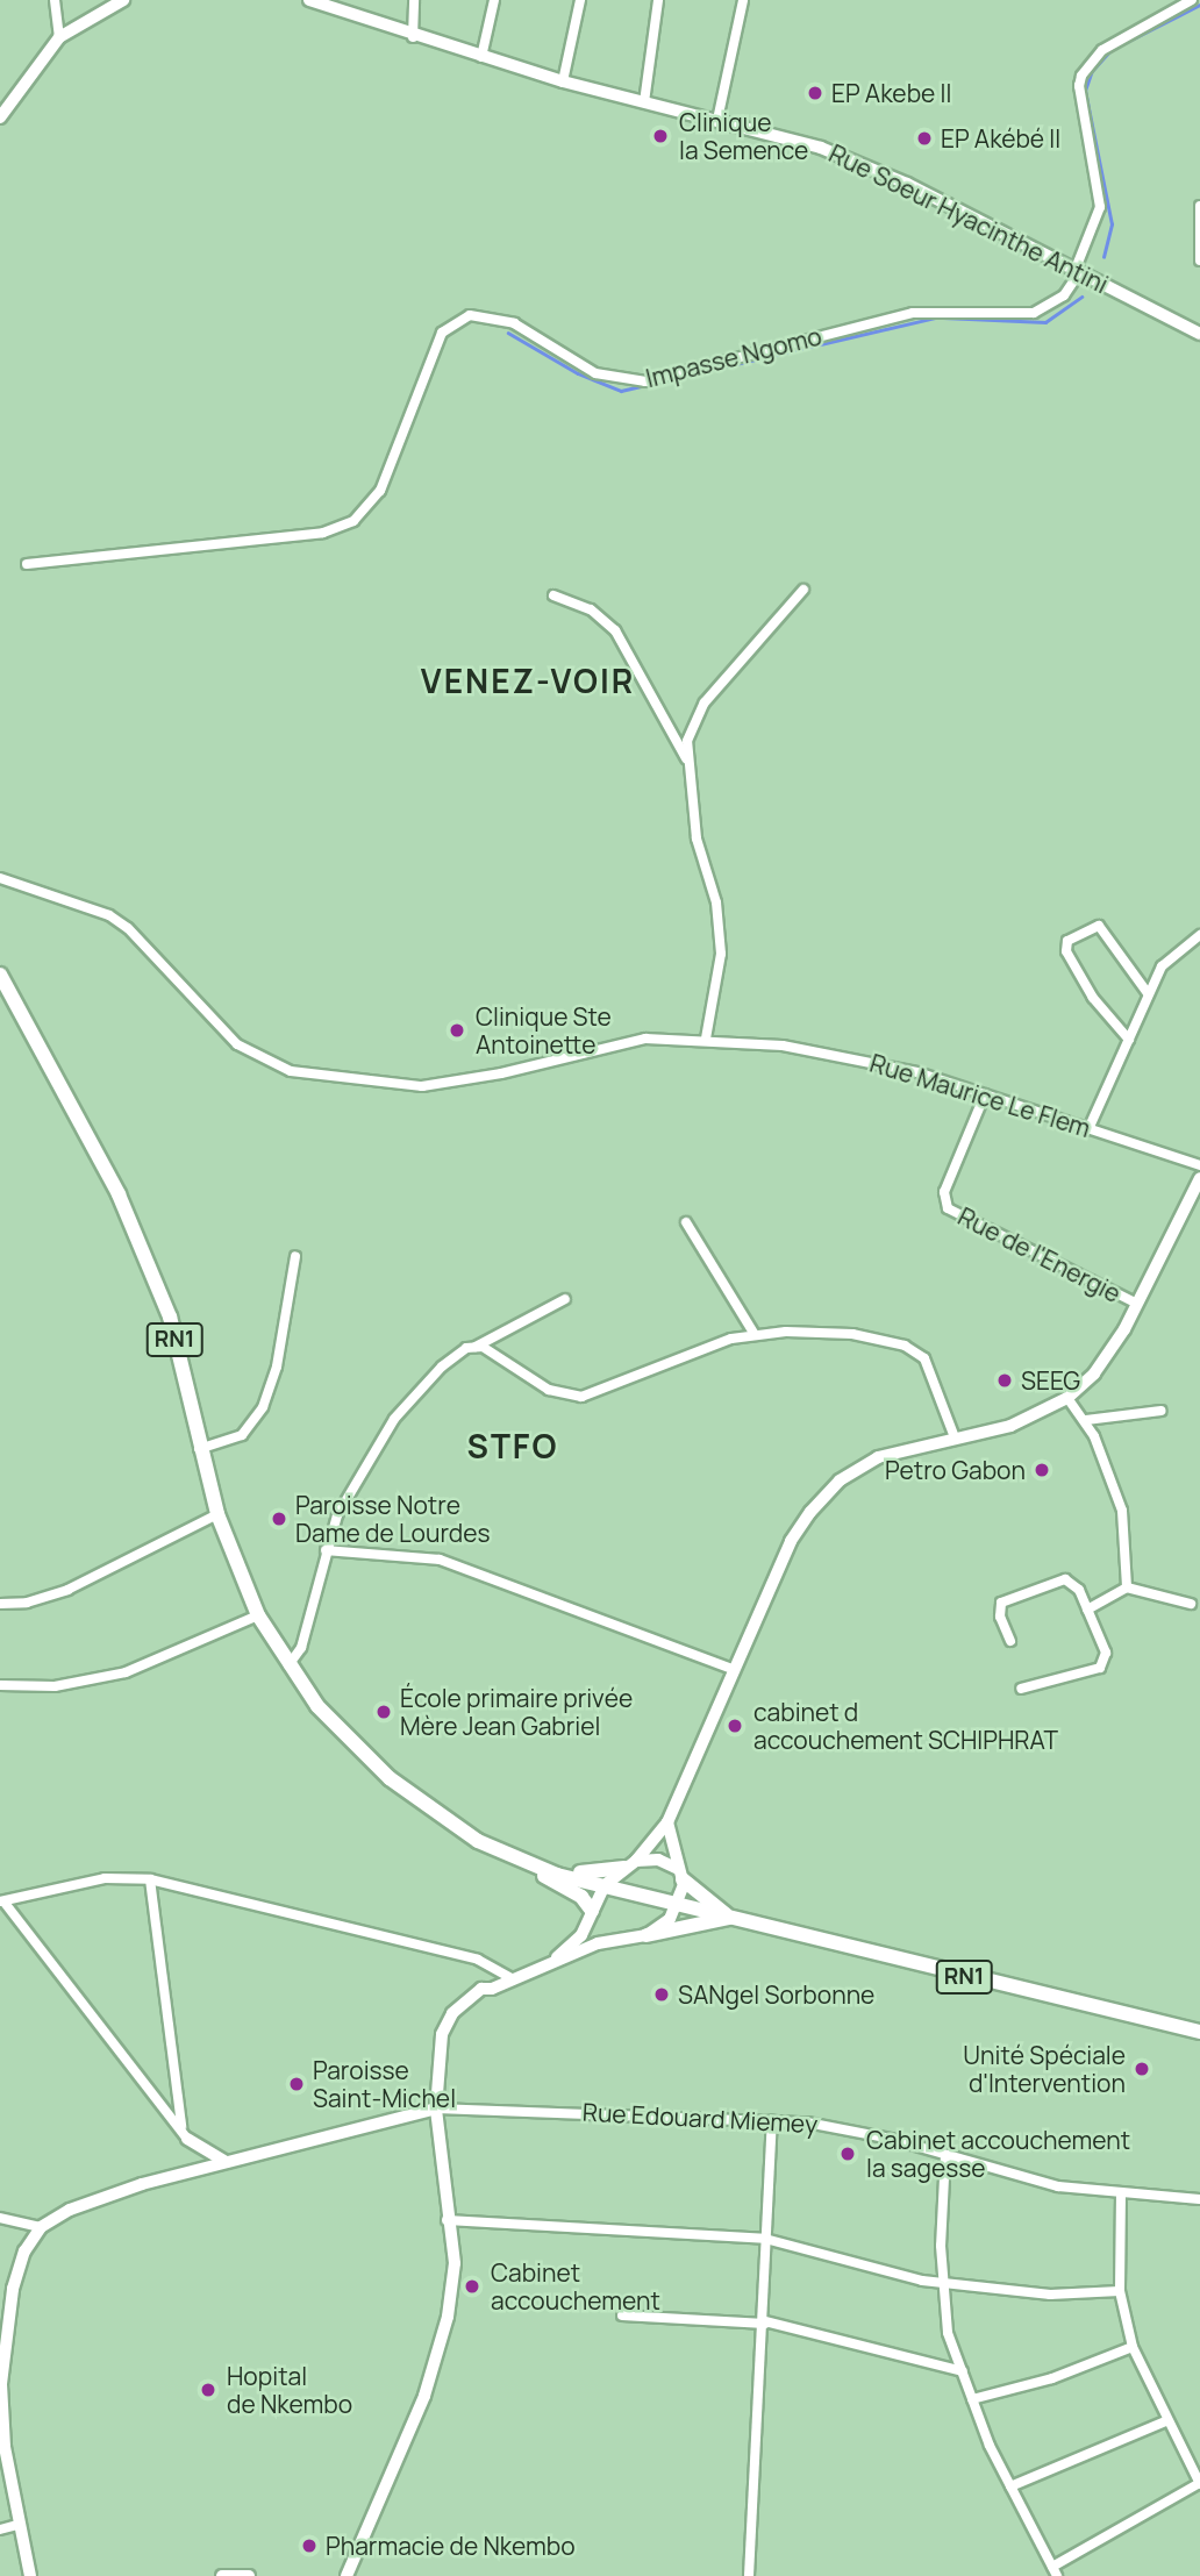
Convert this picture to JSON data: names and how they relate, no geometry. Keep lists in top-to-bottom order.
{
  "streets": {
    "main road": ["Rue Soeur Hyacinthe Antini", "RN1"],
    "street": [
      "Impasse Ngomo",
      "Rue Maurice Le Flem",
      "Rue de l'Energie",
      "Rue Edouard Miemey"
    ]
  },
  "crossings": [
    ["Rue Soeur Hyacinthe Antini", "Impasse Ngomo"],
    ["Rue Maurice Le Flem", "Rue de l'Energie"]
  ],
  "districts": ["VENEZ-VOIR", "STFO"],
  "places": [
    "EP Akebe II",
    "Clinique la Semence",
    "EP Akébé II",
    "Clinique Ste Antoinette",
    "SEEG",
    "Petro Gabon",
    "Paroisse Notre Dame de Lourdes",
    "École primaire privée Mère Jean Gabriel",
    "cabinet d accouchement SCHIPHRAT",
    "SANgel Sorbonne",
    "Unité Spéciale d'Intervention",
    "Paroisse Saint-Michel",
    "Cabinet accouchement la sagesse",
    "Cabinet accouchement",
    "Hopital de Nkembo",
    "Pharmacie de Nkembo"
  ]
}
